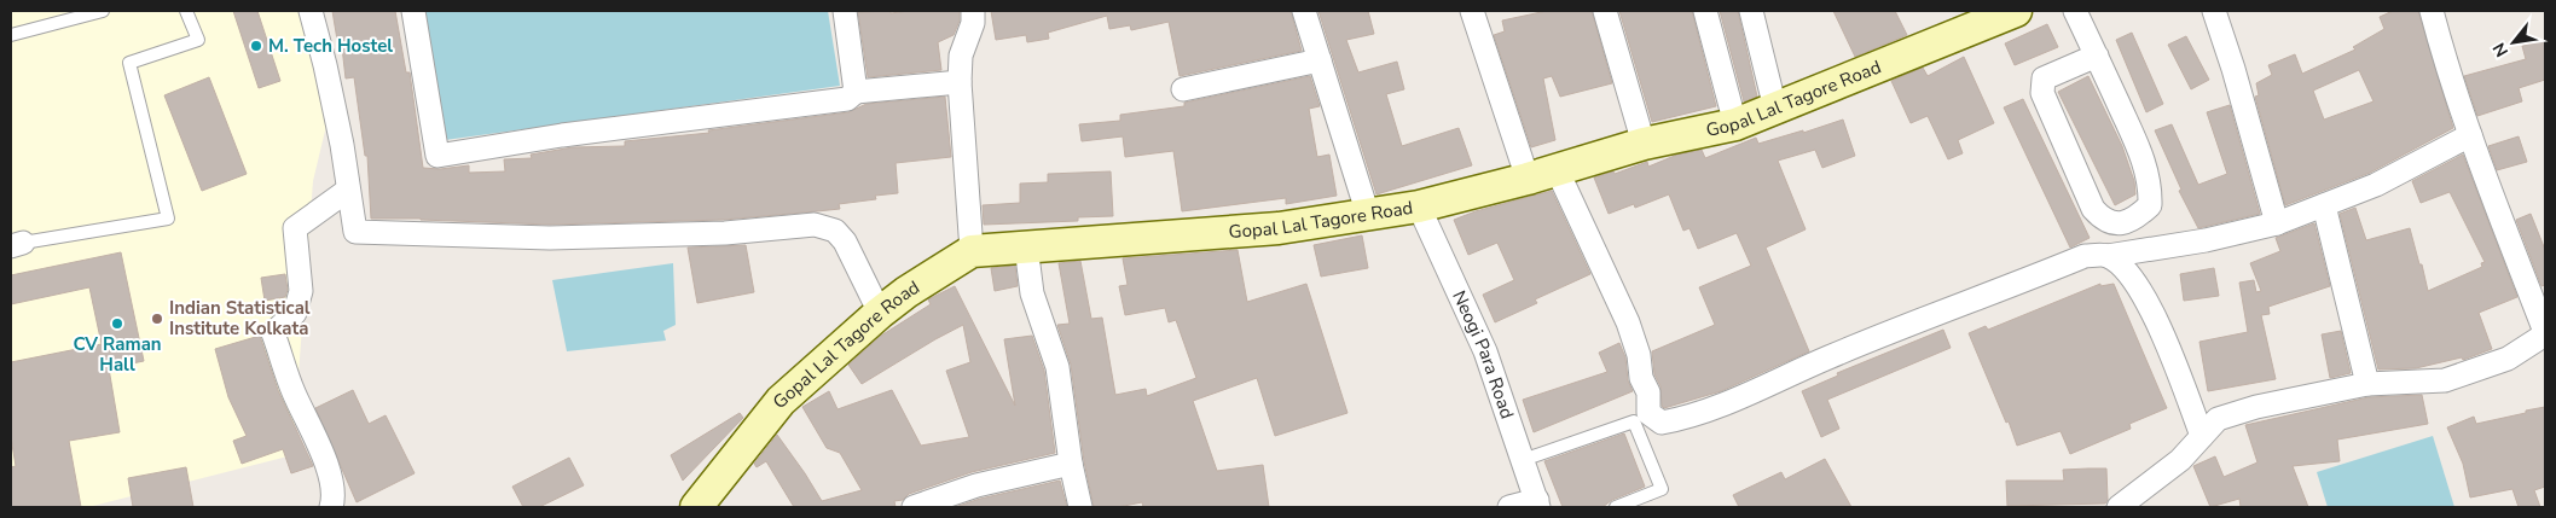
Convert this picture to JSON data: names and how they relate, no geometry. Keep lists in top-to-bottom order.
{
  "streets": {
    "street": ["Gopal Lal Tagore Road", "Neogi Para Road"]
  },
  "crossings": [
    ["Gopal Lal Tagore Road", "Neogi Para Road"]
  ],
  "places": ["M. Tech Hostel", "Indian Statistical Institute Kolkata", "CV Raman Hall"],
  "north": "bottom left"
}
